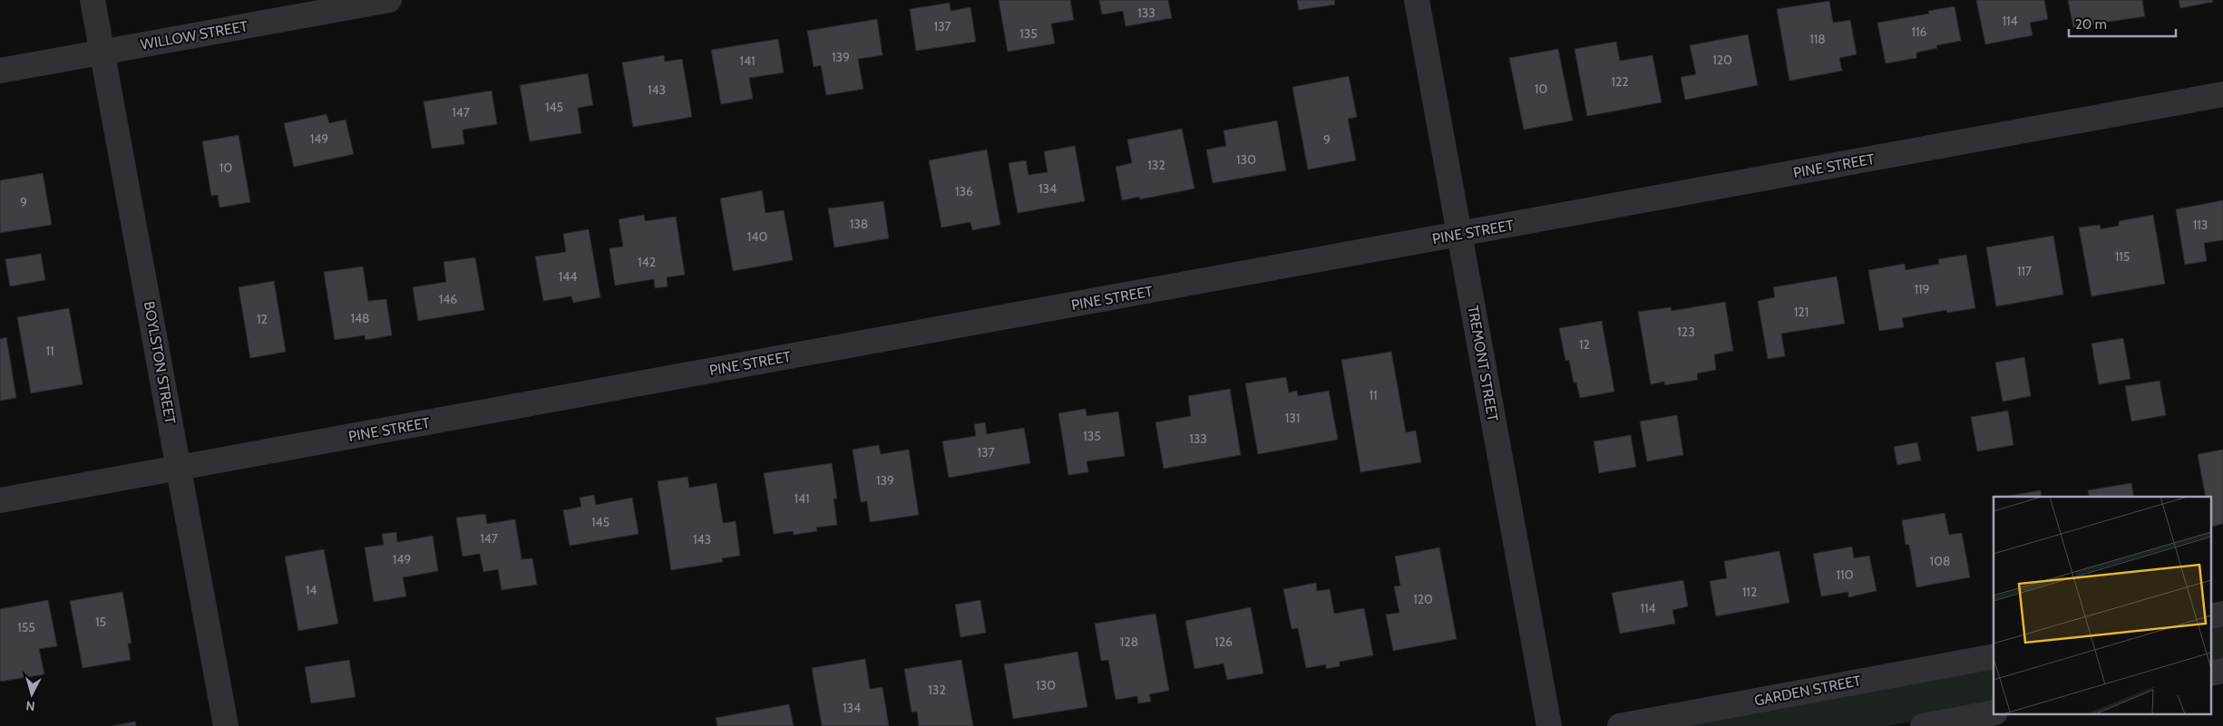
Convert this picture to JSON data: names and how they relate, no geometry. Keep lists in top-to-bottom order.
{
  "streets": {
    "street": [
      "WILLOW STREET",
      "PINE STREET",
      "BOYLSTON STREET",
      "TREMONT STREET",
      "GARDEN STREET"
    ]
  },
  "crossings": [
    ["WILLOW STREET", "BOYLSTON STREET"],
    ["PINE STREET", "BOYLSTON STREET"],
    ["PINE STREET", "TREMONT STREET"]
  ],
  "house_numbers": [
    "133",
    "114",
    "137",
    "116",
    "135",
    "118",
    "139",
    "120",
    "141",
    "122",
    "10",
    "143",
    "145",
    "147",
    "149",
    "9",
    "130",
    "132",
    "10",
    "134",
    "136",
    "9",
    "138",
    "113",
    "140",
    "115",
    "142",
    "117",
    "144",
    "119",
    "146",
    "121",
    "148",
    "12",
    "123",
    "12",
    "11",
    "11",
    "131",
    "135",
    "133",
    "137",
    "139",
    "141",
    "145",
    "147",
    "143",
    "149",
    "108",
    "110",
    "14",
    "112",
    "120",
    "114",
    "15",
    "155",
    "128",
    "126",
    "130",
    "132",
    "134"
  ],
  "scale_bar": "20 m",
  "north": "bottom"
}
